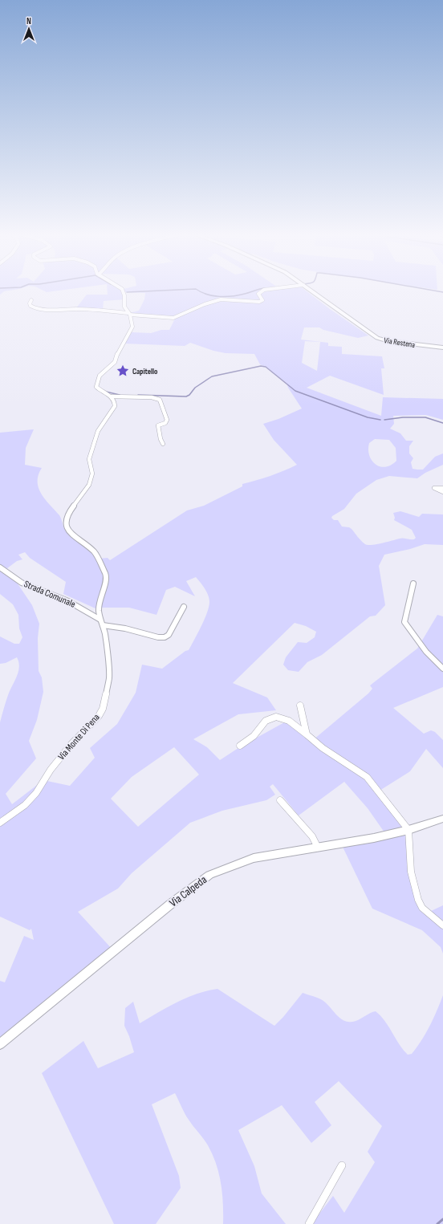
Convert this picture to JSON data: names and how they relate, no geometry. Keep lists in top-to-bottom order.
{
  "streets": {
    "street": [
      "Via Restena",
      "Strada Comunale",
      "Via Monte Di Pena",
      "Via Calpeda"
    ]
  },
  "crossings": [
    ["Strada Comunale", "Via Monte Di Pena"]
  ],
  "places": {
    "place": ["Capitello"]
  },
  "north": "top"
}
